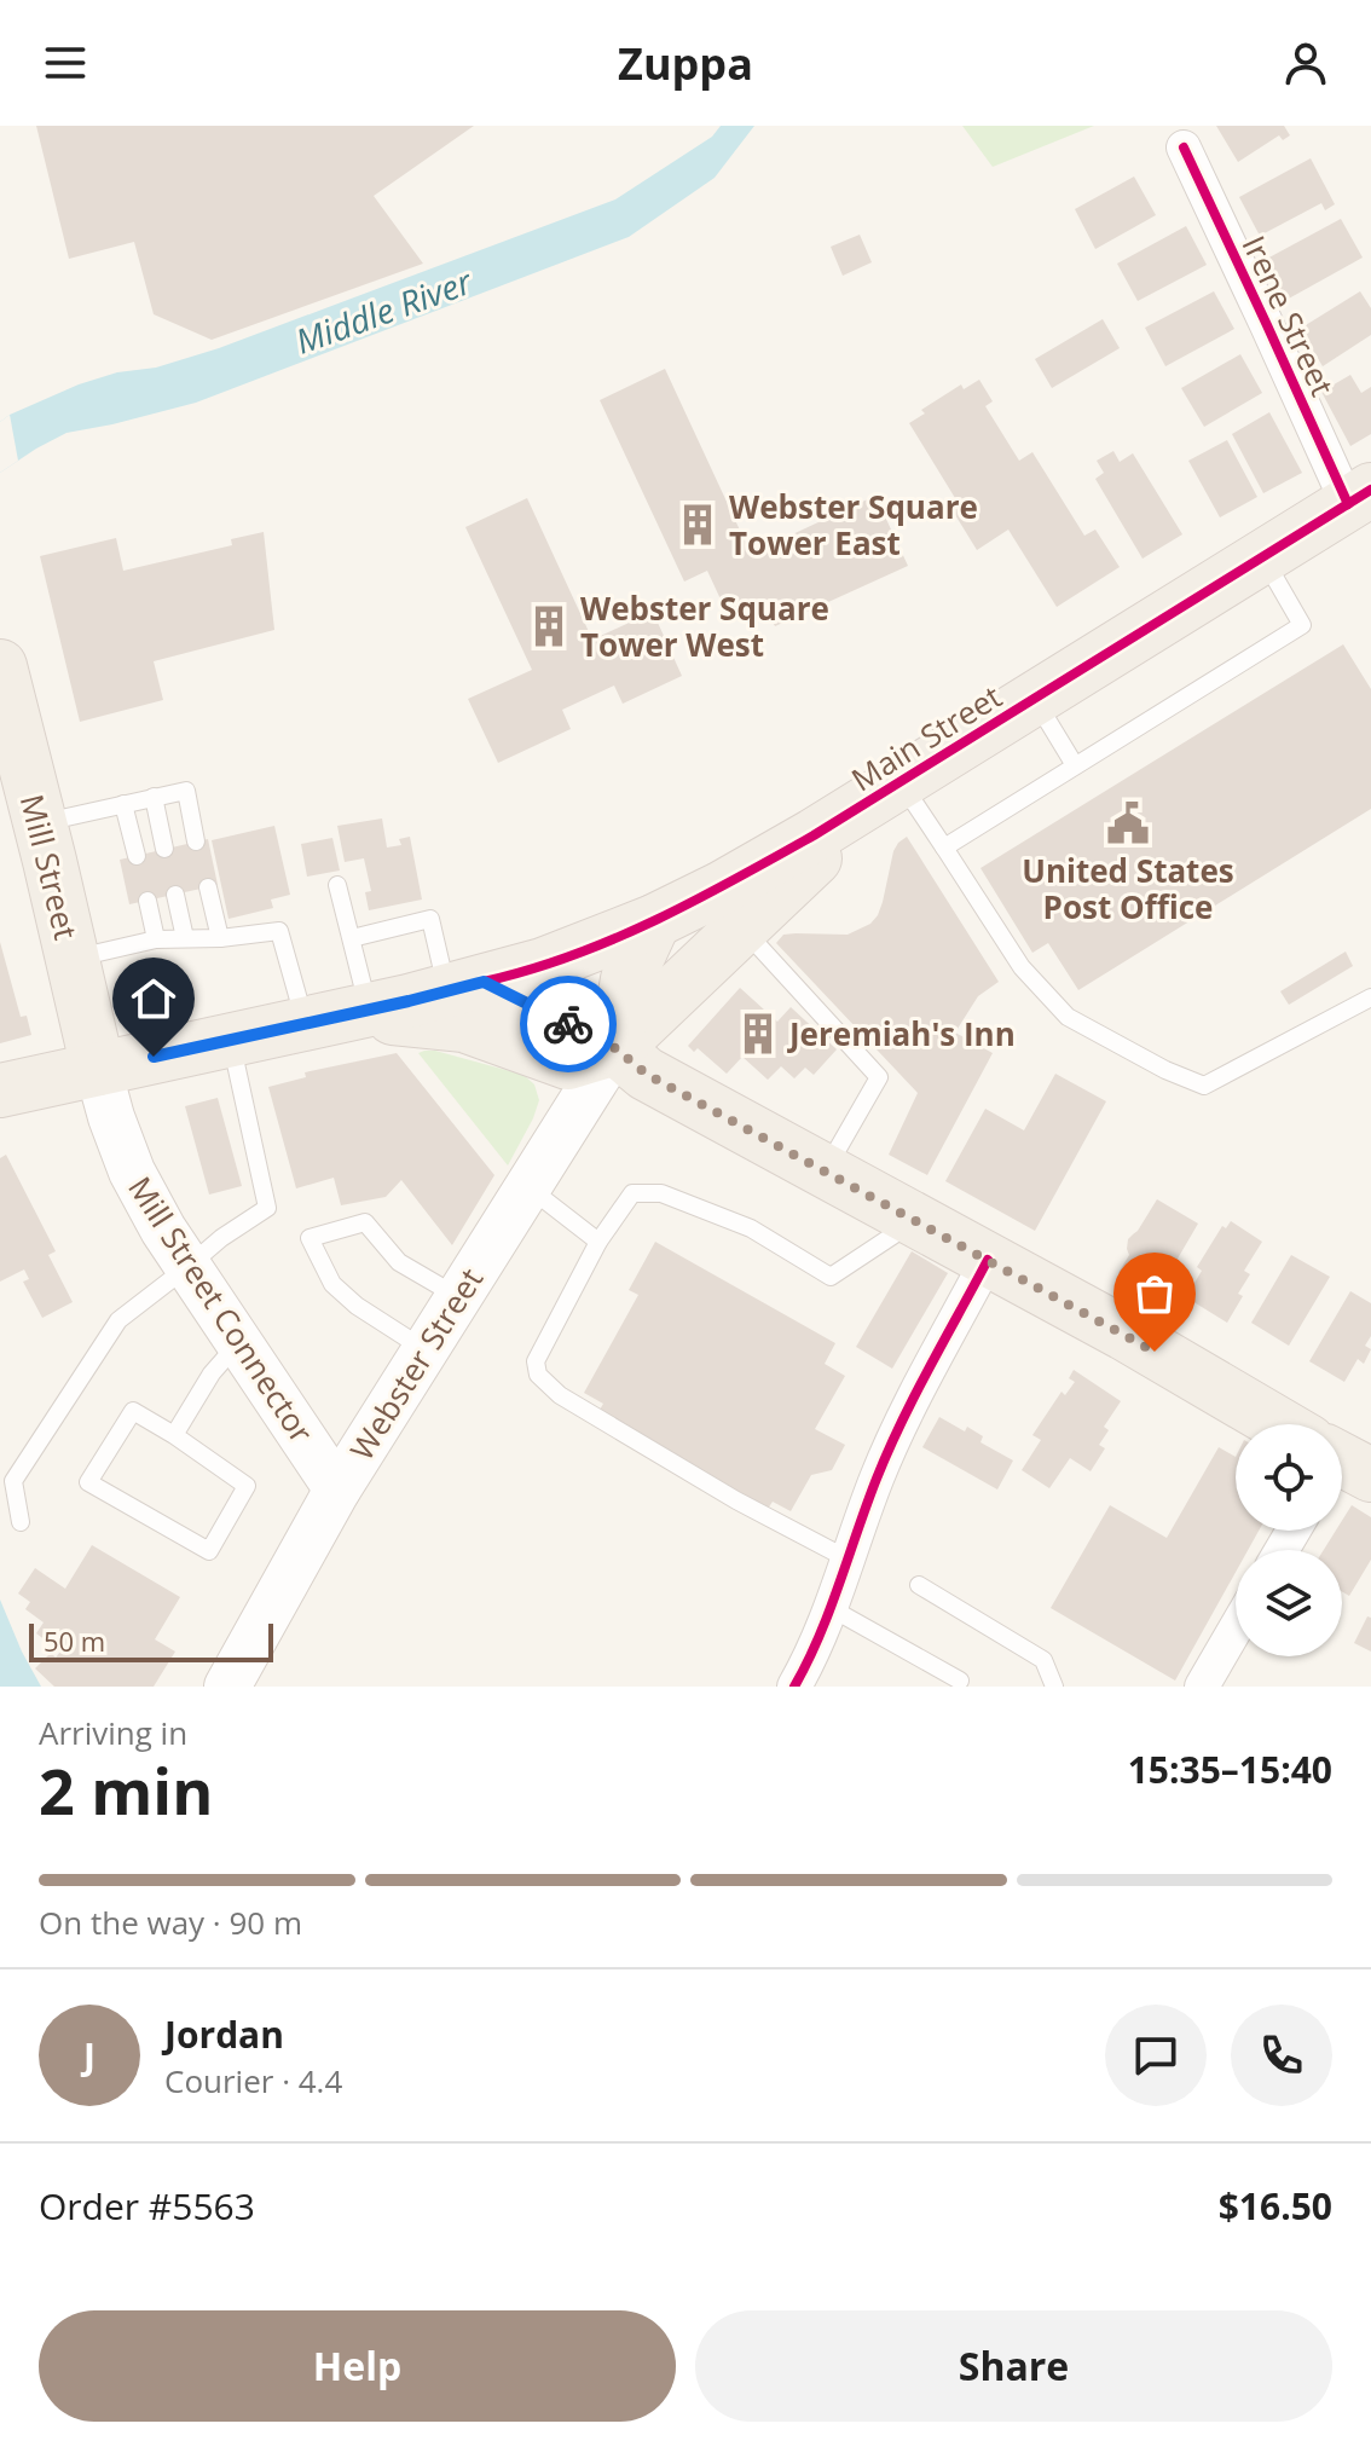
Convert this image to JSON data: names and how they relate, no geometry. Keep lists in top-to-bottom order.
{
  "streets": {
    "main road": [
      "Main Street",
      "Mill Street",
      "Mill Street Connector",
      "Webster Street"
    ],
    "street": ["Irene Street"]
  },
  "crossings": [
    ["Irene Street", "Main Street"],
    ["Main Street", "Mill Street"],
    ["Main Street", "Mill Street Connector"],
    ["Main Street", "Webster Street"],
    ["Mill Street", "Mill Street Connector"],
    ["Mill Street Connector", "Webster Street"]
  ],
  "water": ["Middle River"],
  "places": {
    "building": ["Webster Square Tower East", "Webster Square Tower West", "Jeremiah's Inn"],
    "public building": ["United States Post Office"]
  },
  "scale_bar": "50 m",
  "page": {
    "header": "Zuppa",
    "scale": "50 m",
    "heading": ["2 min", "Arriving in", "15:35–15:40"],
    "panel": [
      "Jordan",
      "Courier · 4.4",
      "Order #5563",
      "$16.50"
    ],
    "bar": "On the way · 90 m",
    "round": "J",
    "buttons": ["Help", "Share"]
  }
}
